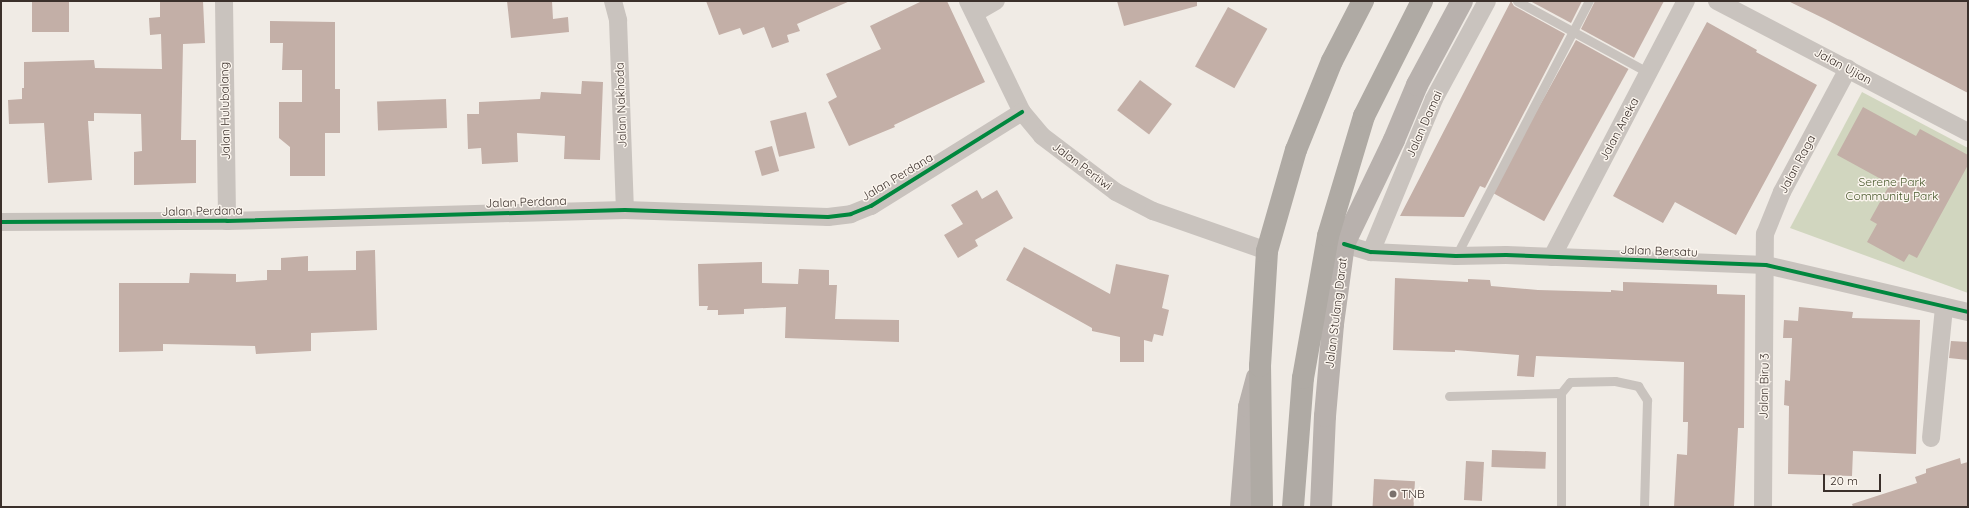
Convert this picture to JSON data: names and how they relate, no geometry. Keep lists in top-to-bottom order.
{
  "streets": {
    "main road": ["Jalan Stulang Darat"],
    "street": [
      "Jalan Ujian",
      "Jalan Nakhoda",
      "Jalan Hulubalang",
      "Jalan Damai",
      "Jalan Aneka",
      "Jalan Raga",
      "Jalan Pertiwi",
      "Jalan Perdana",
      "Jalan Bersatu",
      "Jalan Biru 3"
    ]
  },
  "crossings": [
    ["Jalan Ujian", "Jalan Raga"],
    ["Jalan Nakhoda", "Jalan Perdana"],
    ["Jalan Hulubalang", "Jalan Perdana"],
    ["Jalan Damai", "Jalan Bersatu"],
    ["Jalan Aneka", "Jalan Bersatu"],
    ["Jalan Raga", "Jalan Bersatu"],
    ["Jalan Raga", "Jalan Biru 3"],
    ["Jalan Pertiwi", "Jalan Perdana"],
    ["Jalan Bersatu", "Jalan Stulang Darat"],
    ["Jalan Bersatu", "Jalan Biru 3"]
  ],
  "parks": ["Serene Park Community Park"],
  "places": ["TNB"],
  "scale_bar": "20 m"
}
